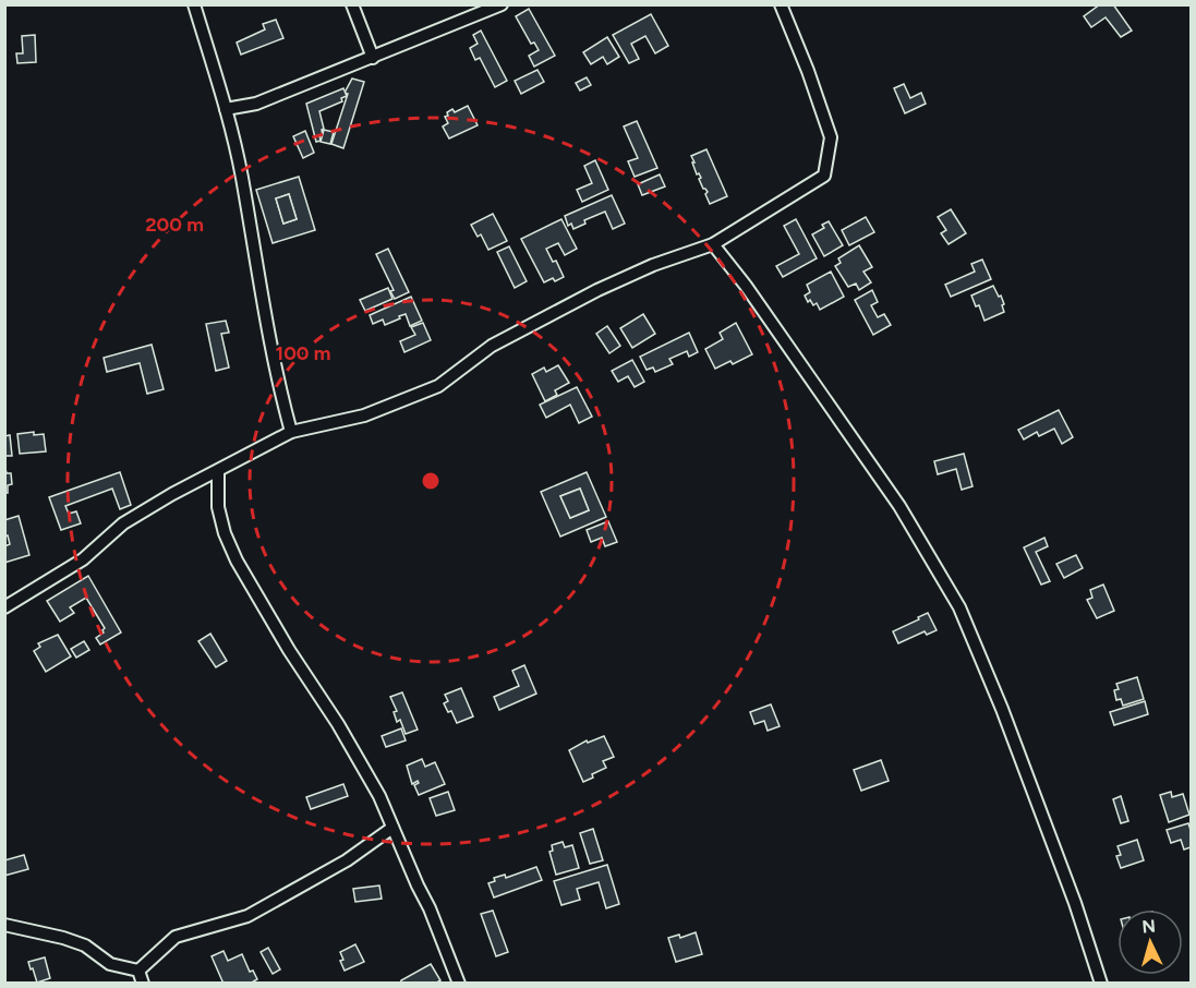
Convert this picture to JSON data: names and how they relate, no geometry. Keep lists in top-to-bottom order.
{
  "north": "top",
  "rings": ["200 m", "100 m"]
}
